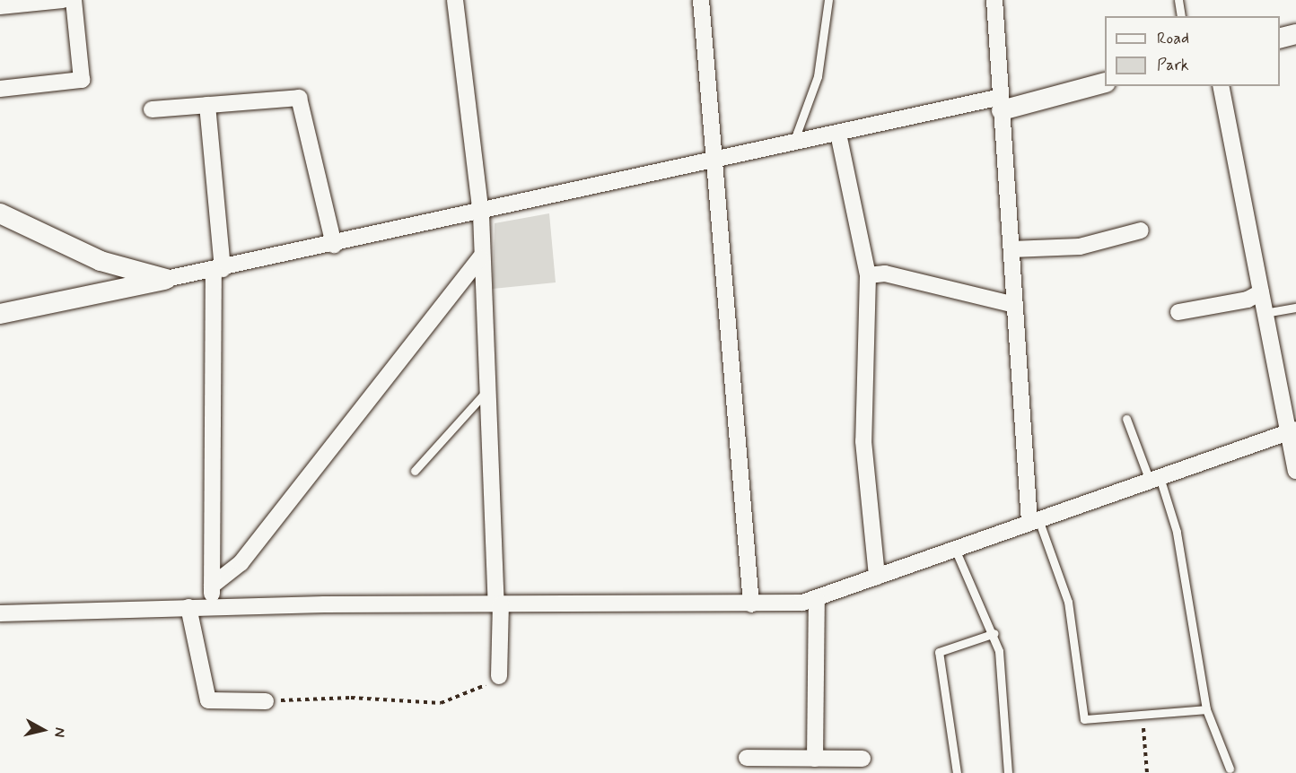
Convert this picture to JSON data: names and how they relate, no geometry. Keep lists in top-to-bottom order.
{
  "legend": ["Road", "Park"],
  "north": "right"
}
